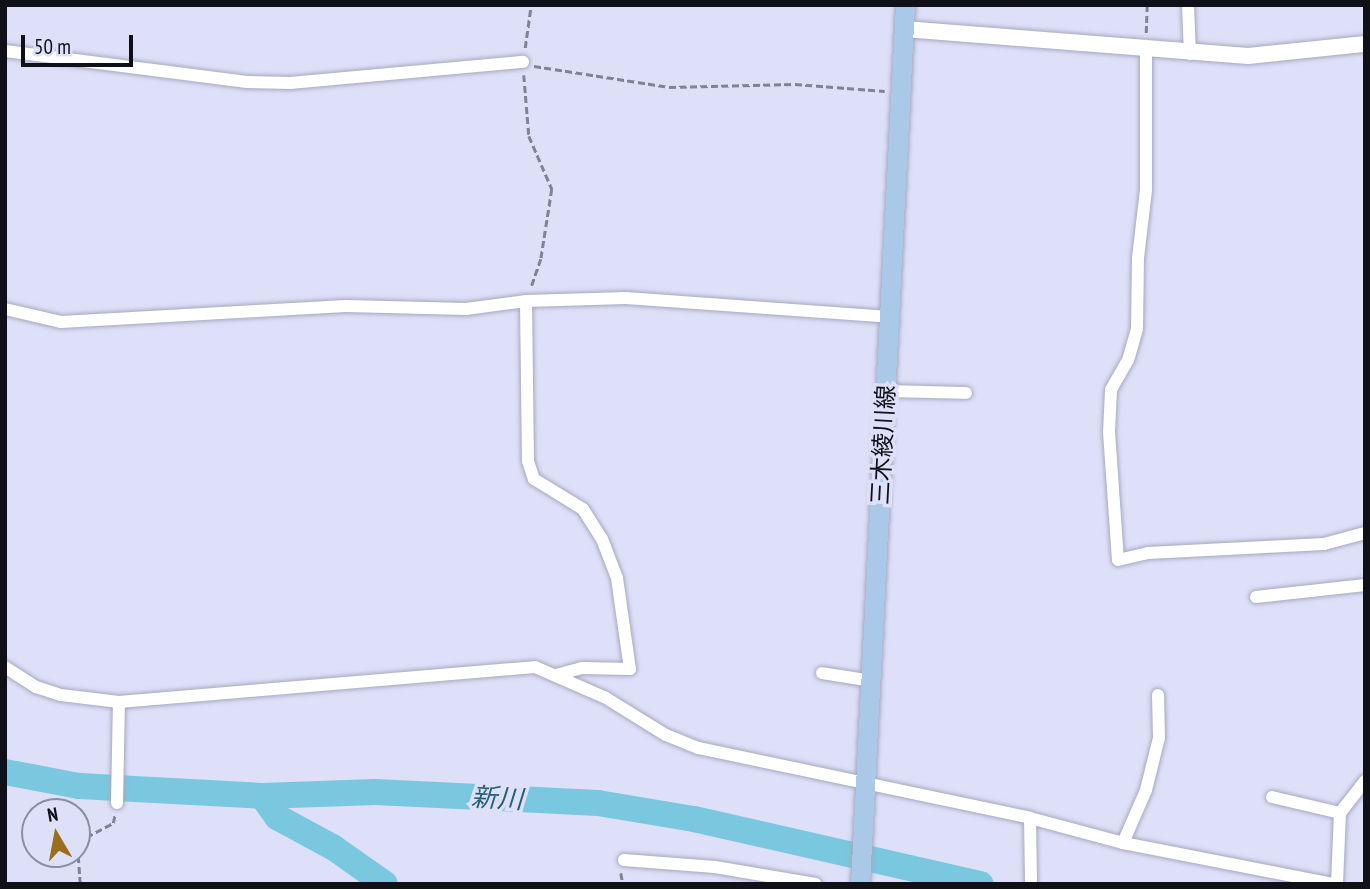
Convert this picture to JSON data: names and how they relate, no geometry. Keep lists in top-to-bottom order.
{
  "streets": {
    "main road": ["三木綾川線"]
  },
  "water": ["新川"],
  "scale_bar": "50 m",
  "north": "top"
}
